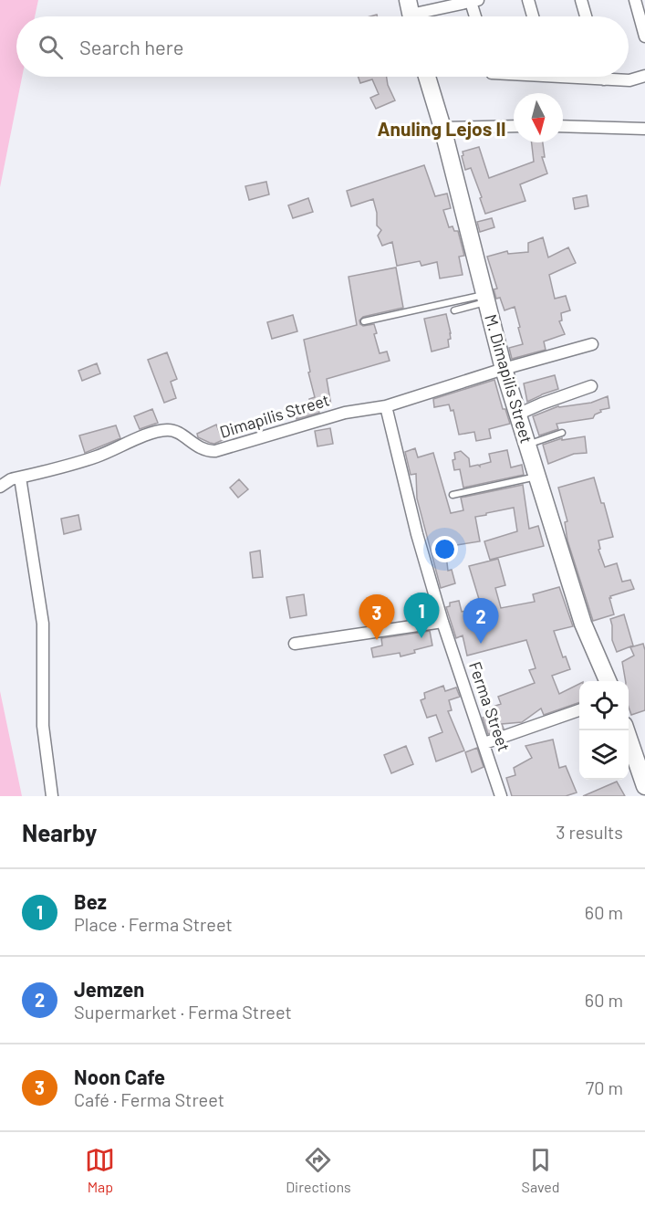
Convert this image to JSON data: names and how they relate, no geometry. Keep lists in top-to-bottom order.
{
  "streets": {
    "main road": ["M. Dimapilis Street"],
    "street": ["Dimapilis Street", "Ferma Street"]
  },
  "crossings": [
    ["M. Dimapilis Street", "Dimapilis Street"],
    ["Dimapilis Street", "Ferma Street"]
  ],
  "districts": ["Anuling Lejos II"],
  "north": "bottom",
  "page": {
    "search": "Search here",
    "pins": ["1", "3", "2"],
    "heading": ["Nearby", "3 results"],
    "list": [
      {
        "mark": "1",
        "name": "Bez",
        "note": "Place · Ferma Street",
        "value": "60 m"
      },
      {
        "mark": "2",
        "name": "Jemzen",
        "note": "Supermarket · Ferma Street",
        "value": "60 m"
      },
      {
        "mark": "3",
        "name": "Noon Cafe",
        "note": "Café · Ferma Street",
        "value": "70 m"
      }
    ],
    "nav": ["Map", "Directions", "Saved"]
  }
}
